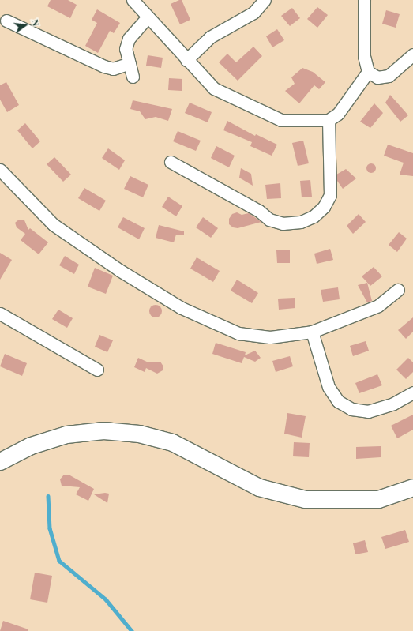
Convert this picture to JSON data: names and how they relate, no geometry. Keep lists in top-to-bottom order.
{
  "north": "right"
}
